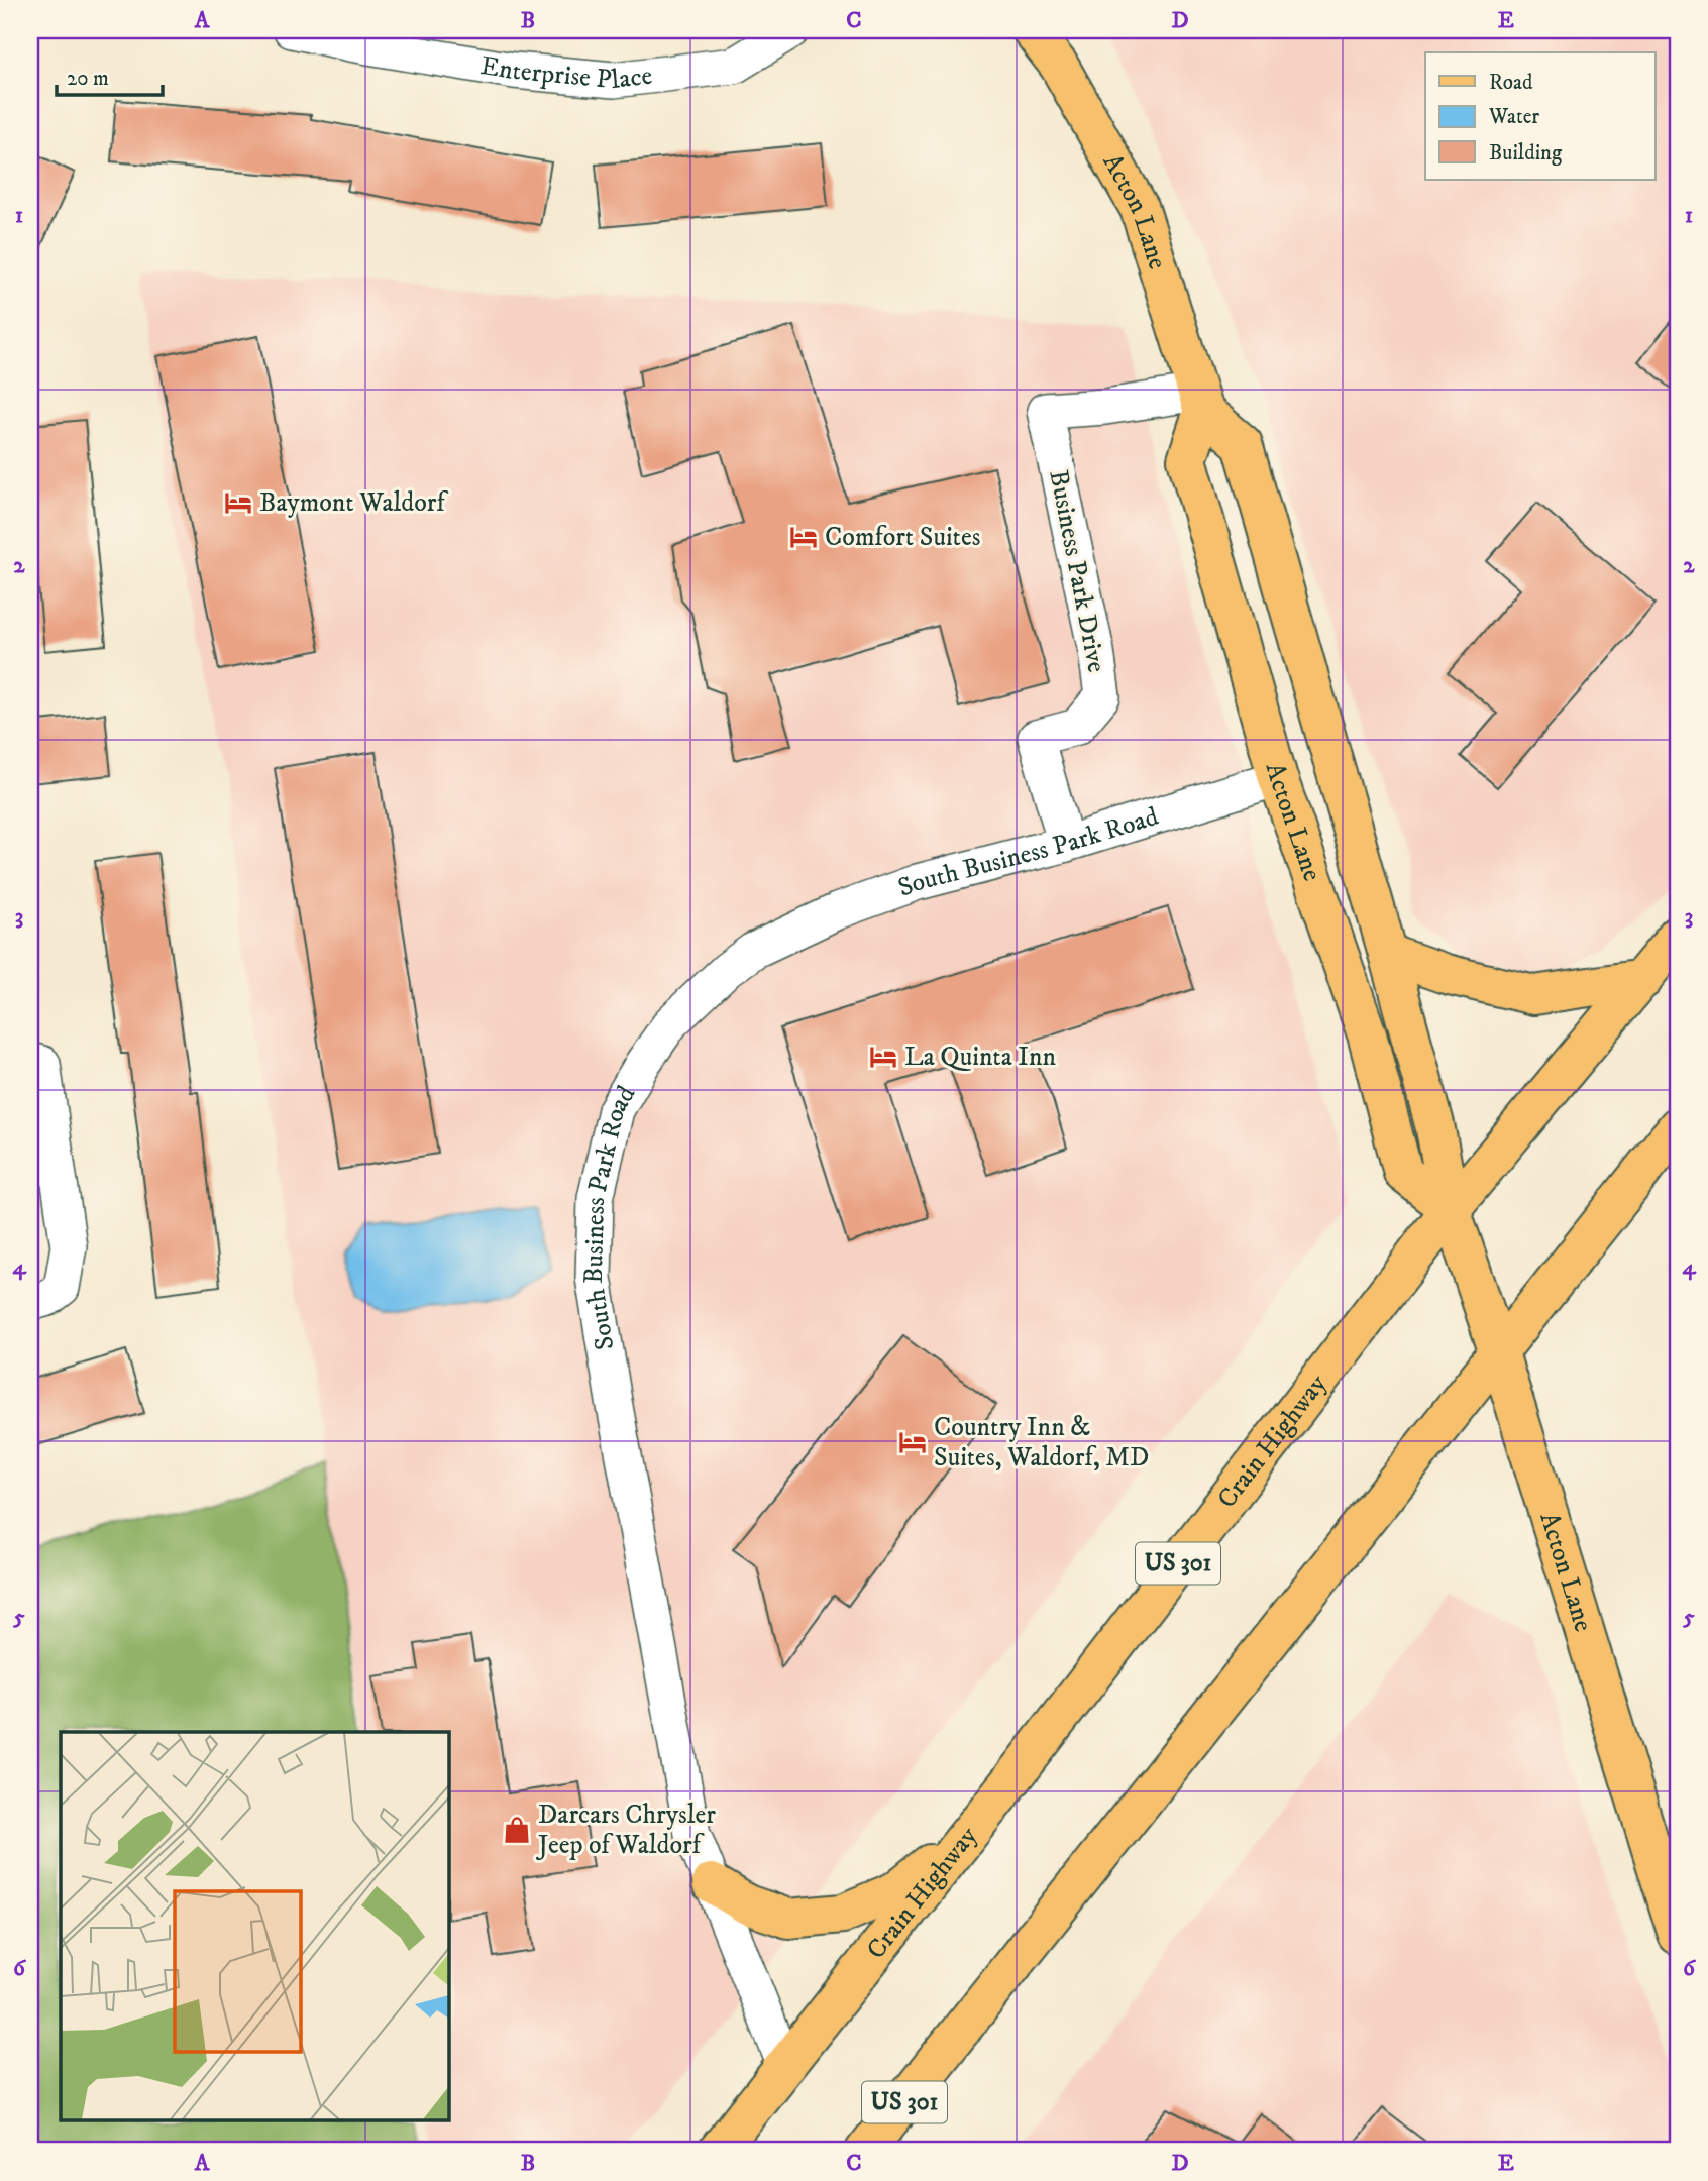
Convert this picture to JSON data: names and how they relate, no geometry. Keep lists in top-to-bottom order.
{
  "streets": {
    "main road": ["Acton Lane", "Crain Highway", "US 301"],
    "street": ["Enterprise Place", "Business Park Drive", "South Business Park Road"]
  },
  "crossings": [
    ["Acton Lane", "Business Park Drive"],
    ["Acton Lane", "South Business Park Road"],
    ["Acton Lane", "Crain Highway"],
    ["Acton Lane", "US 301"],
    ["Business Park Drive", "South Business Park Road"],
    ["South Business Park Road", "Crain Highway"]
  ],
  "places": {
    "hotel": [
      "Baymont Waldorf",
      "Comfort Suites",
      "La Quinta Inn",
      "Country Inn & Suites, Waldorf, MD"
    ],
    "shop": ["Darcars Chrysler Jeep of Waldorf"]
  },
  "legend": ["Road", "Water", "Building"],
  "scale_bar": "20 m",
  "grid": {
    "columns": [
      "A",
      "B",
      "C",
      "D",
      "E"
    ],
    "rows": [
      "1",
      "2",
      "3",
      "4",
      "5",
      "6"
    ]
  }
}
